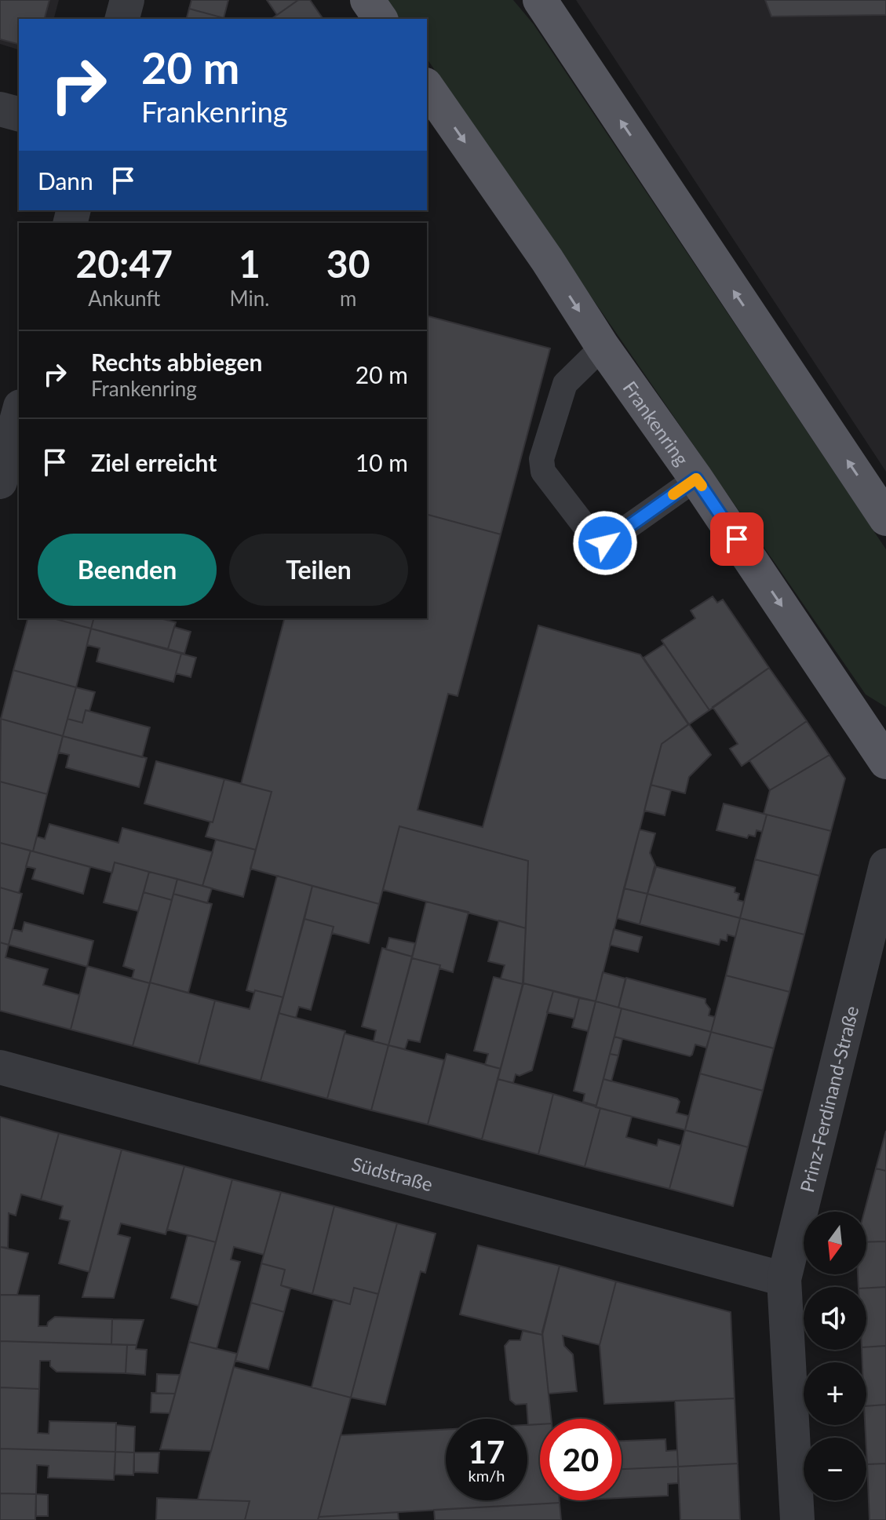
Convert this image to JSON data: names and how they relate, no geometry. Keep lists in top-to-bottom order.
{
  "streets": {
    "main road": ["Frankenring"],
    "street": ["Prinz-Ferdinand-Straße", "Südstraße"]
  },
  "crossings": [
    ["Prinz-Ferdinand-Straße", "Südstraße"]
  ],
  "north": "bottom",
  "page": {
    "turn": ["20 m", "Frankenring"],
    "then": "Dann",
    "eta": [
      "20:47",
      "Ankunft",
      "1",
      "Min.",
      "30",
      "m"
    ],
    "list": [
      {
        "name": "Rechts abbiegen",
        "note": "Frankenring",
        "value": "20 m"
      },
      {
        "name": "Ziel erreicht",
        "value": "10 m"
      }
    ],
    "buttons": ["Beenden", "Teilen"],
    "map_buttons": ["+", "−"],
    "speed": "17 km/h",
    "limit": "20"
  }
}
